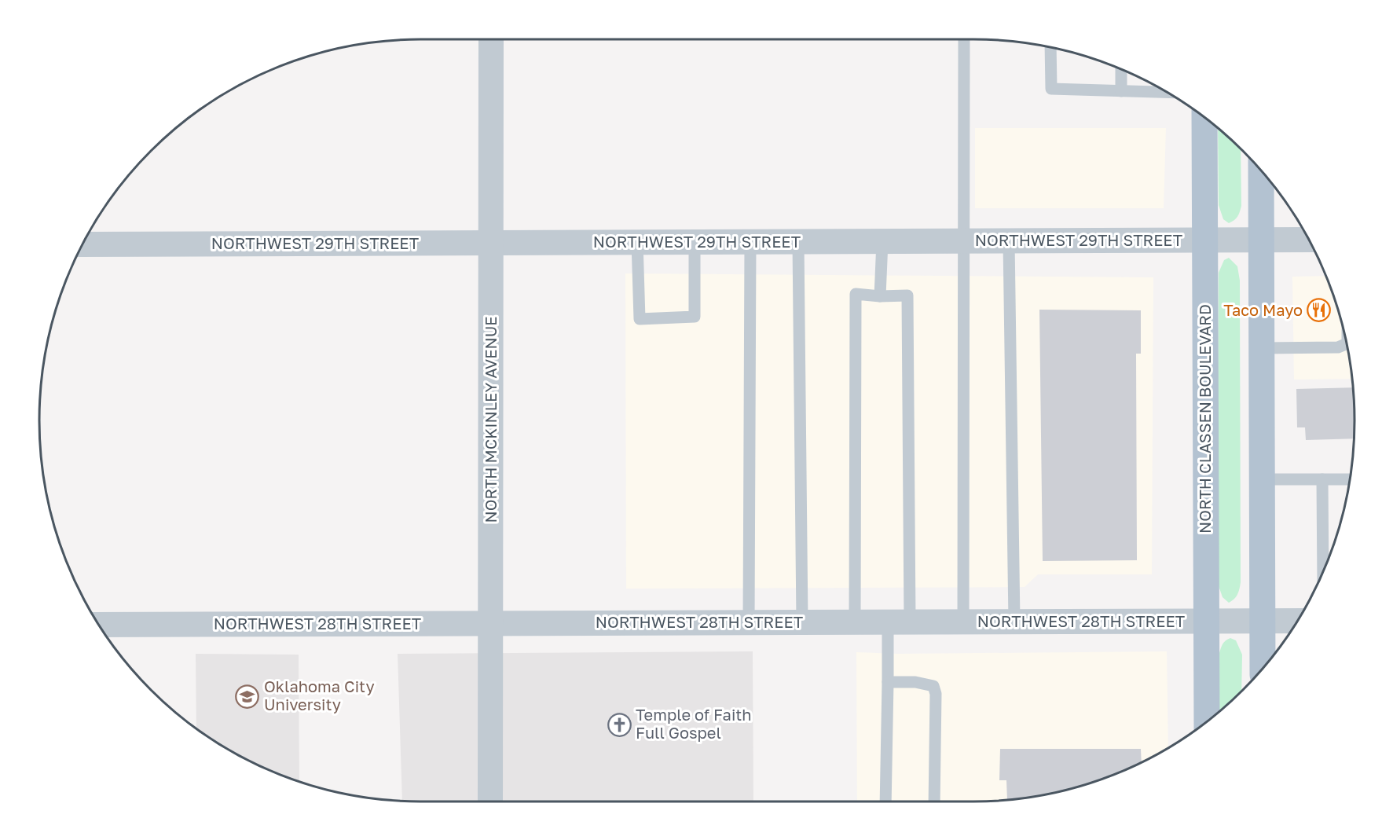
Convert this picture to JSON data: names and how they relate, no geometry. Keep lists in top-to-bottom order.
{
  "streets": {
    "main road": ["NORTH CLASSEN BOULEVARD"],
    "street": ["NORTHWEST 29TH STREET", "NORTH MCKINLEY AVENUE", "NORTHWEST 28TH STREET"]
  },
  "crossings": [
    ["NORTHWEST 29TH STREET", "NORTH CLASSEN BOULEVARD"],
    ["NORTHWEST 29TH STREET", "NORTH MCKINLEY AVENUE"],
    ["NORTH CLASSEN BOULEVARD", "NORTHWEST 28TH STREET"],
    ["NORTH MCKINLEY AVENUE", "NORTHWEST 28TH STREET"]
  ],
  "places": {
    "restaurant": ["Taco Mayo"],
    "school or university": ["Oklahoma City University"],
    "church": ["Temple of Faith Full Gospel"]
  }
}
